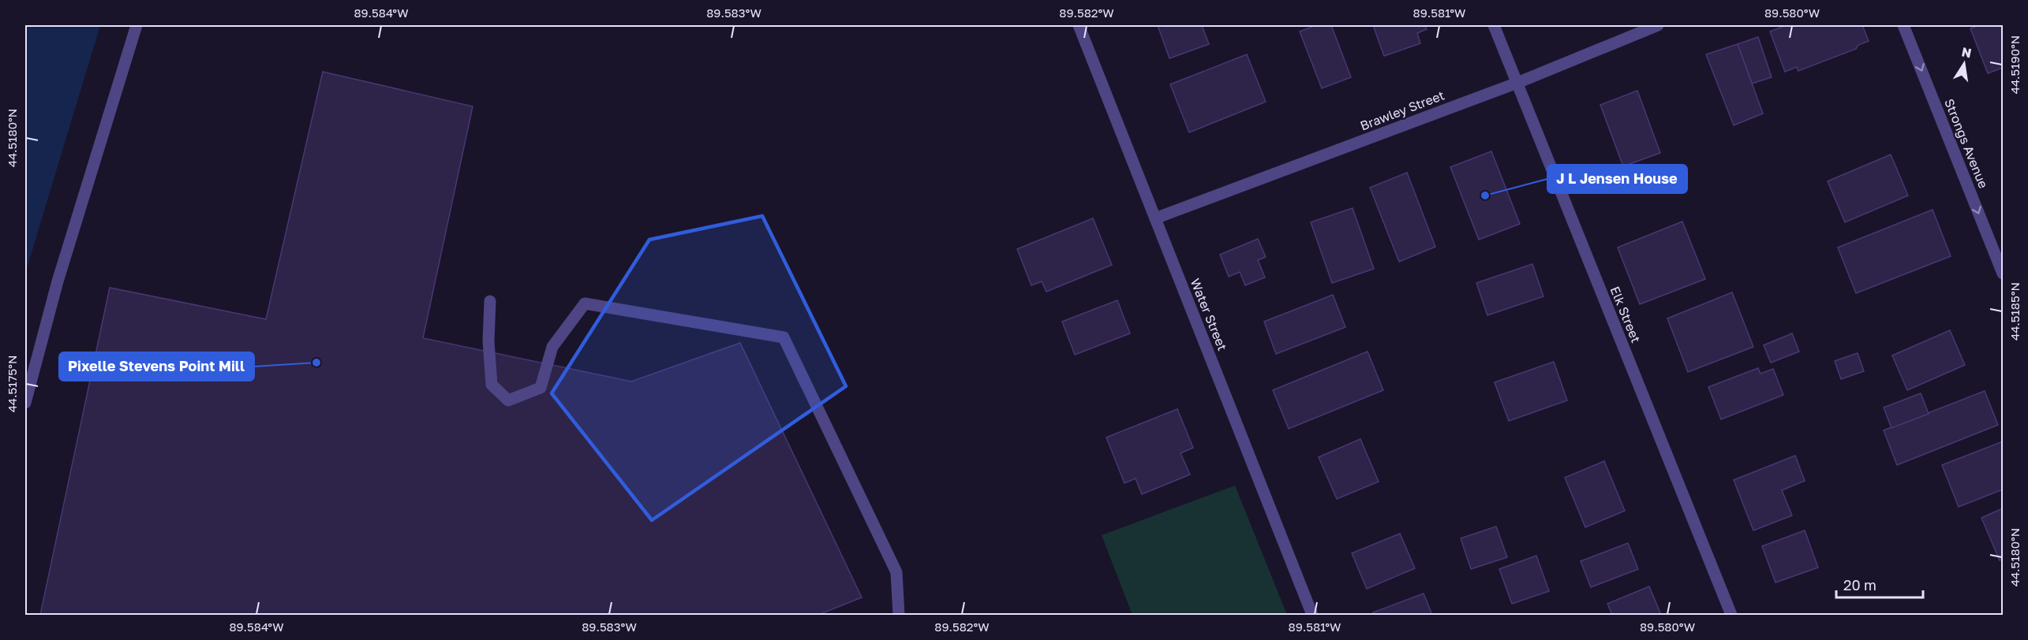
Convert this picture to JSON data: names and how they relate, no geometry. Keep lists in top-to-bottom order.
{
  "streets": {
    "street": [
      "Brawley Street",
      "Strongs Avenue",
      "Water Street",
      "Elk Street"
    ]
  },
  "crossings": [
    ["Brawley Street", "Water Street"],
    ["Brawley Street", "Elk Street"]
  ],
  "one_way": ["Strongs Avenue"],
  "places": ["J L Jensen House", "Pixelle Stevens Point Mill"],
  "scale_bar": "20 m",
  "north": "top",
  "coordinates": [
    "89.584°W",
    "89.583°W",
    "89.582°W",
    "89.581°W",
    "89.580°W",
    "44.5190°N",
    "44.5180°N",
    "44.5185°N",
    "44.5175°N"
  ]
}
